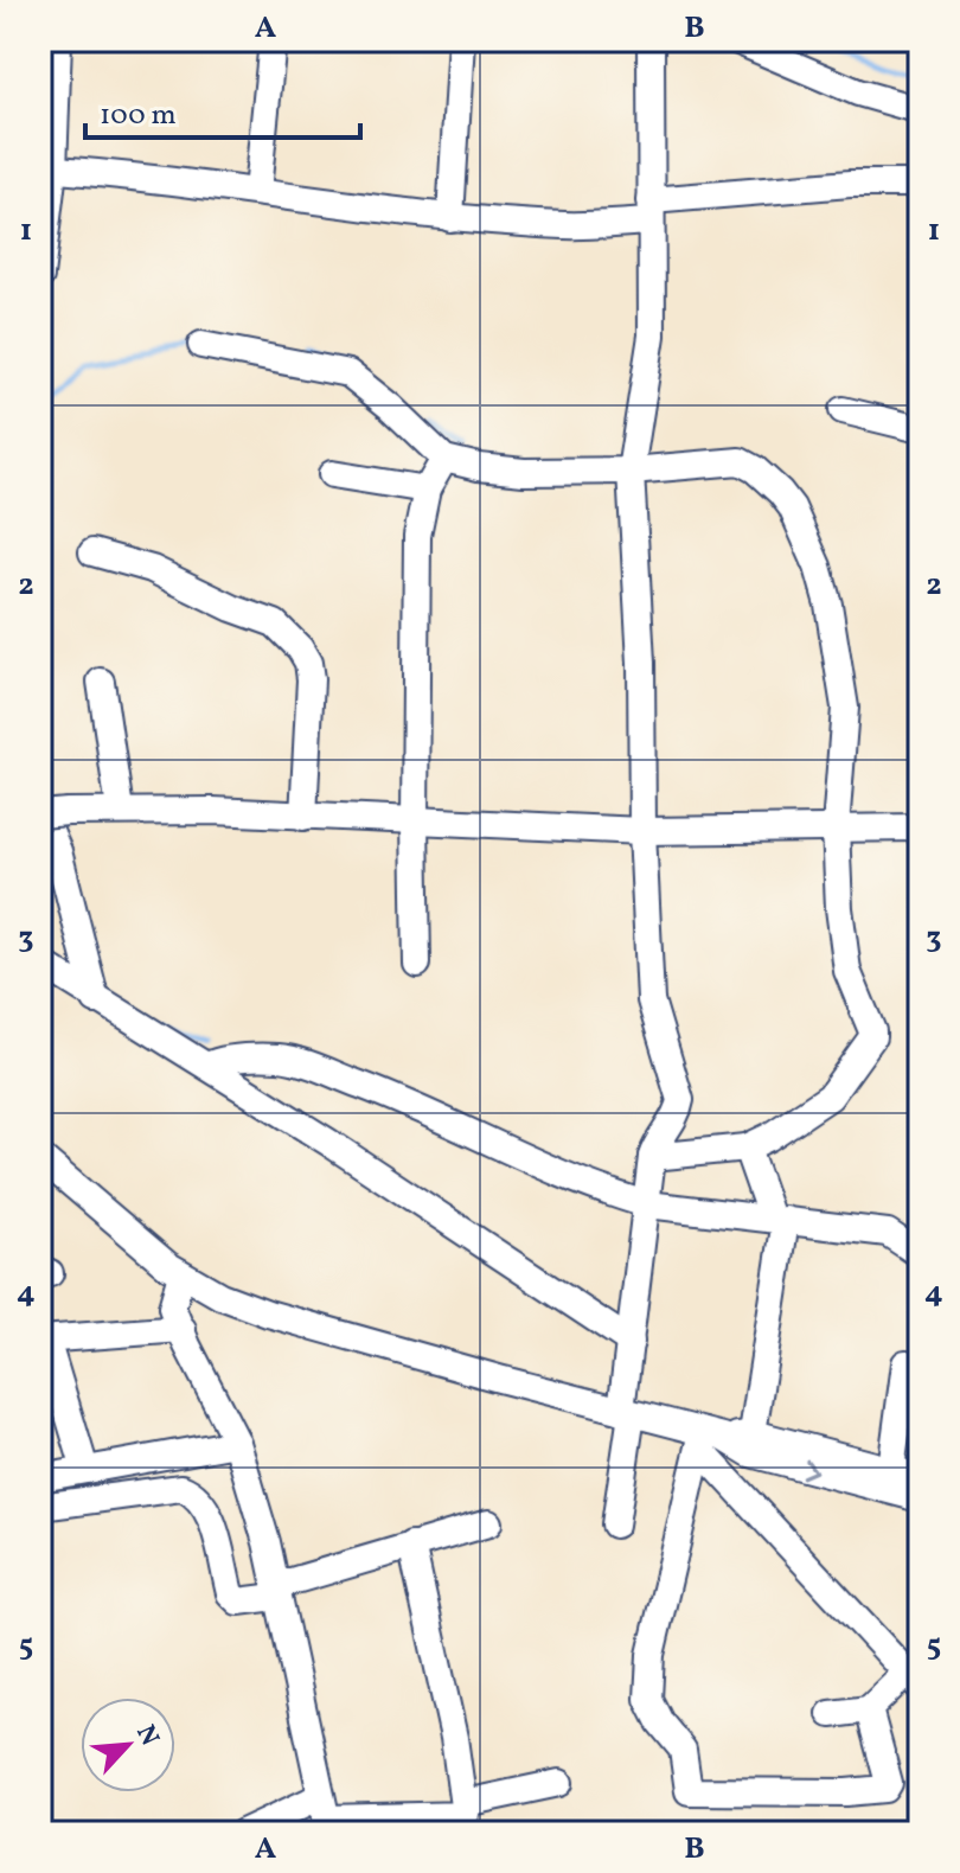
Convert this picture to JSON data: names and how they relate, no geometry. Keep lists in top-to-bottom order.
{
  "scale_bar": "100 m",
  "north": "top right",
  "grid": {
    "columns": ["A", "B"],
    "rows": [
      "1",
      "2",
      "3",
      "4",
      "5"
    ]
  }
}
